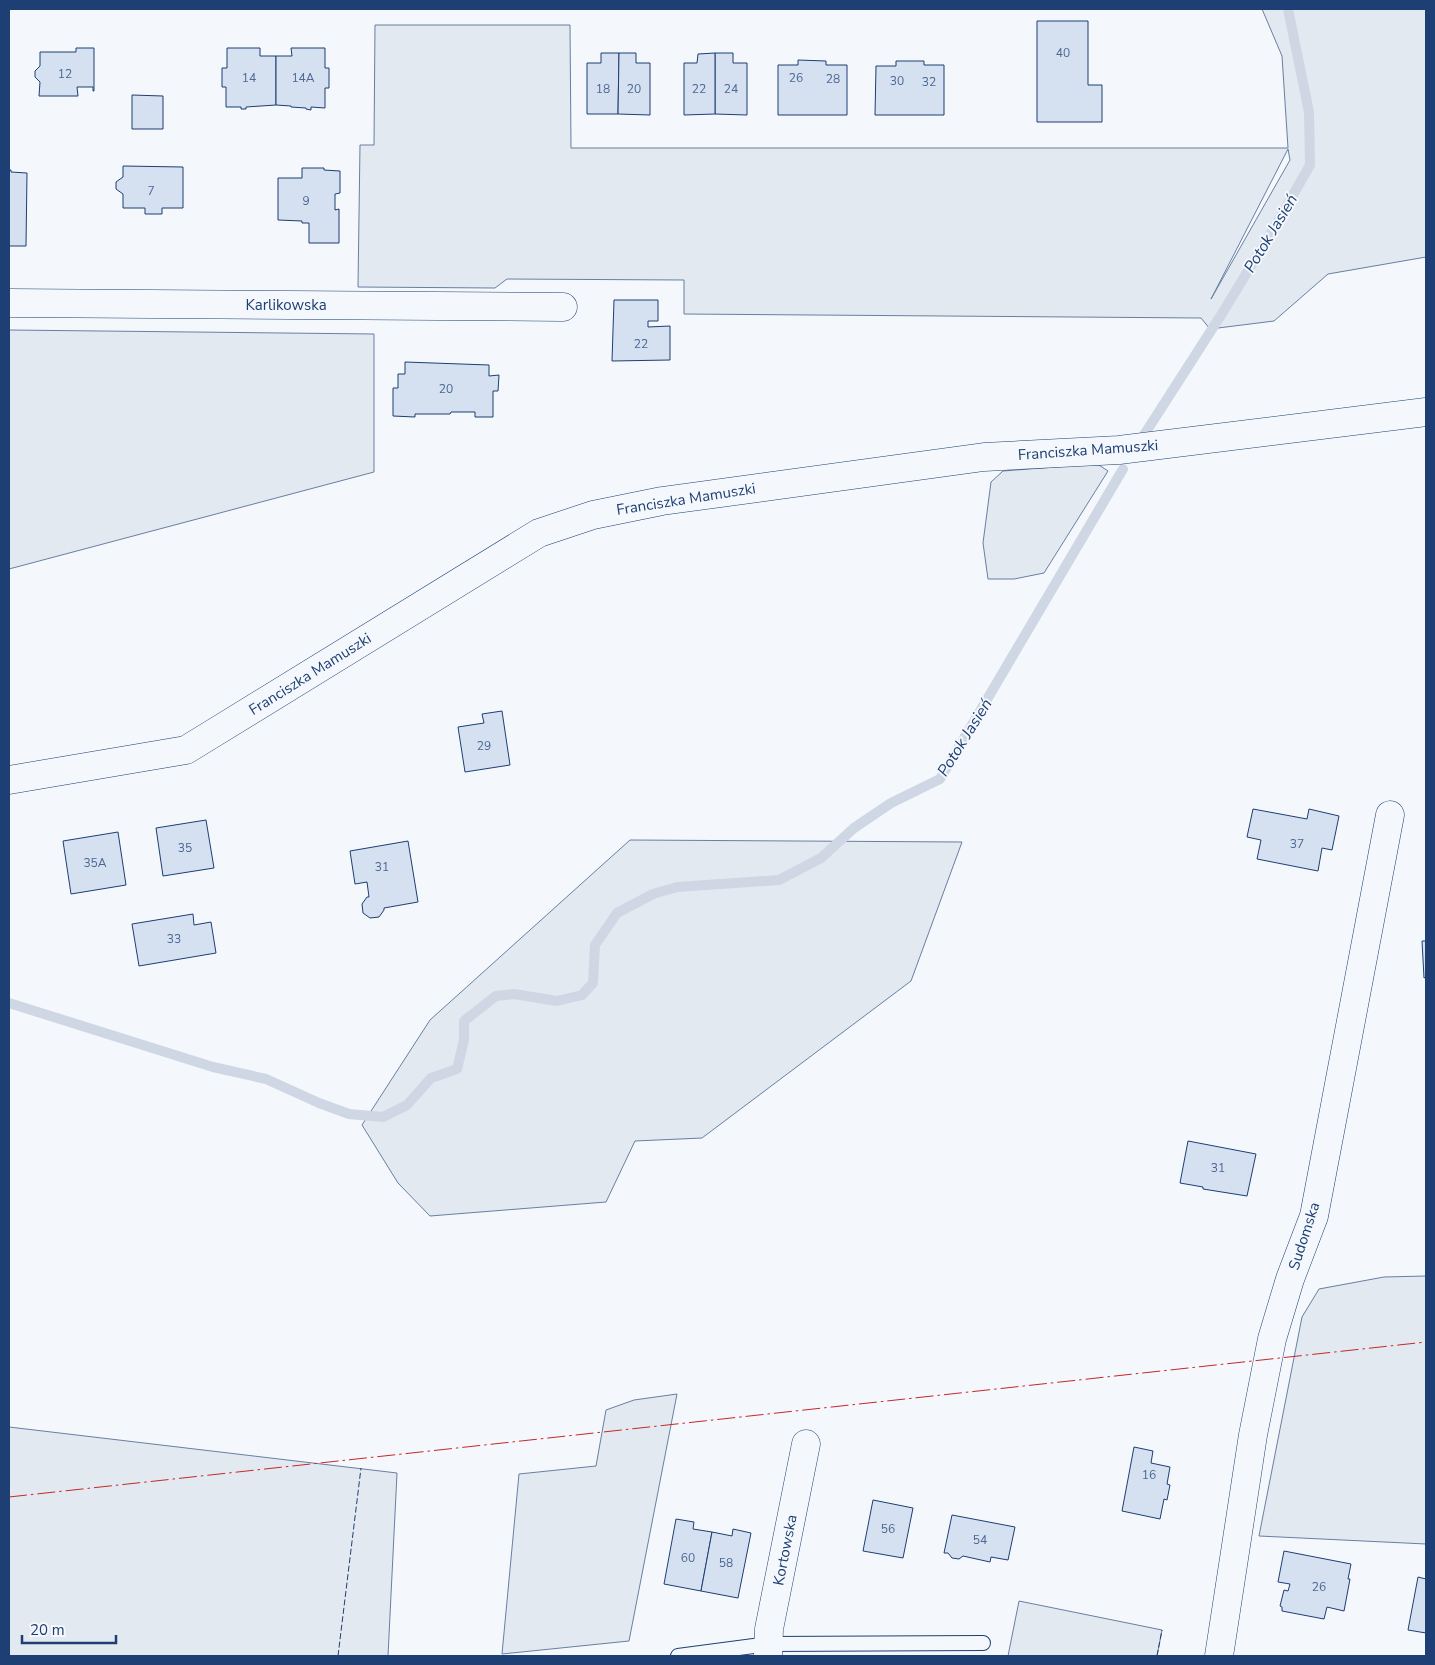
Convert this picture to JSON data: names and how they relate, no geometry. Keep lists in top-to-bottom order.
{
  "streets": {
    "street": [
      "Karlikowska",
      "Franciszka Mamuszki",
      "Sudomska",
      "Kortowska"
    ]
  },
  "water": ["Potok Jasień"],
  "house_numbers": [
    "40",
    "12",
    "14",
    "14A",
    "26",
    "28",
    "30",
    "32",
    "18",
    "20",
    "22",
    "24",
    "7",
    "9",
    "22",
    "20",
    "29",
    "37",
    "35",
    "35A",
    "31",
    "33",
    "31",
    "16",
    "56",
    "54",
    "60",
    "58",
    "26"
  ],
  "scale_bar": "20 m"
}
